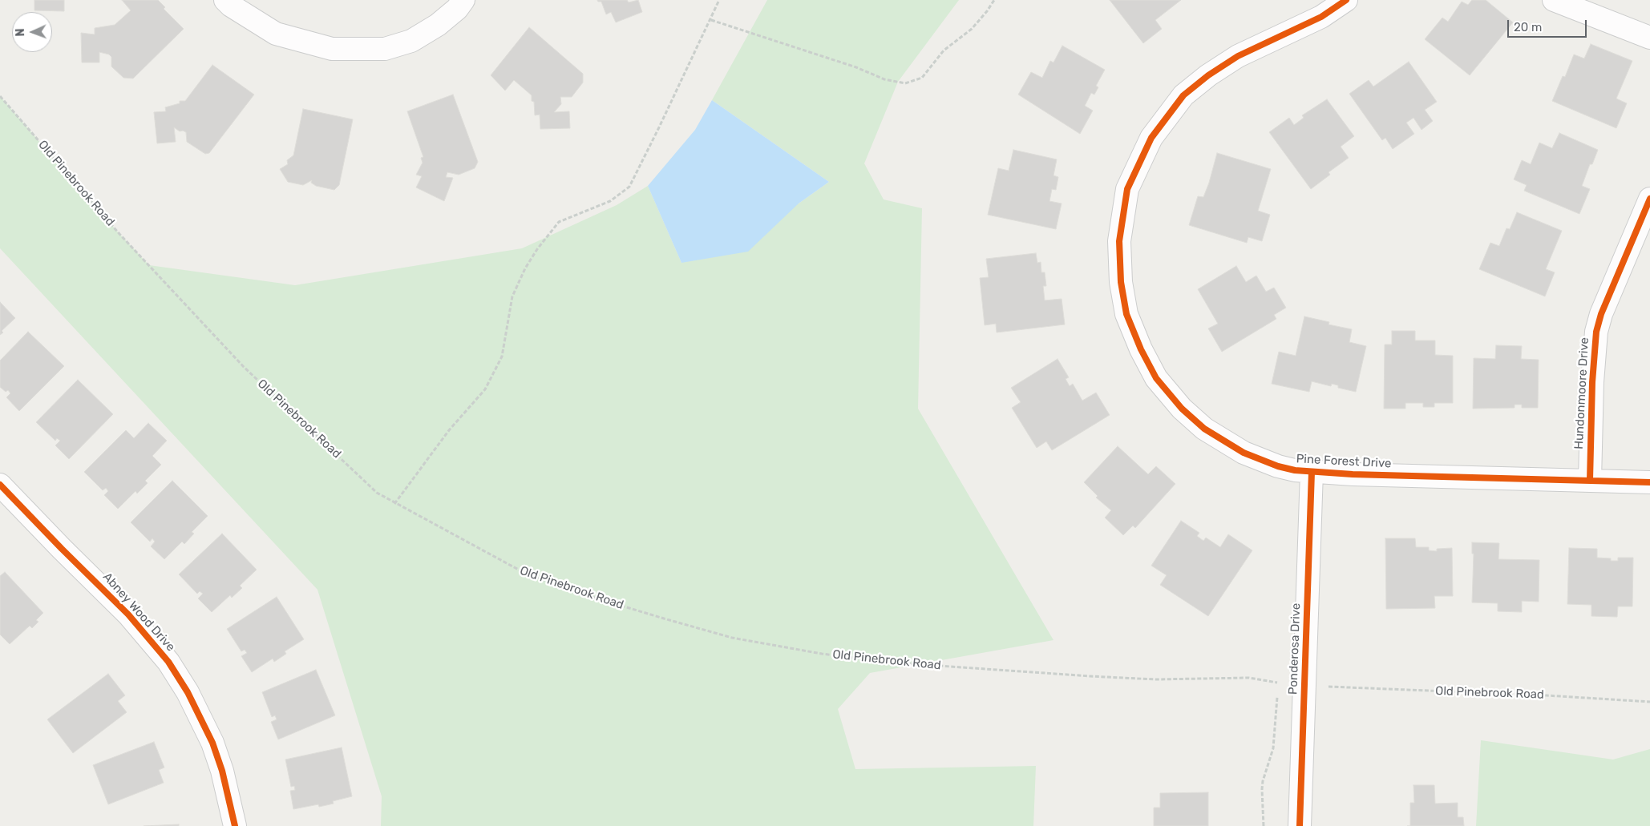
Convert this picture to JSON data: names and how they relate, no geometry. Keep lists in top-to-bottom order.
{
  "streets": {
    "street": [
      "Hundonmoore Drive",
      "Pine Forest Drive",
      "Abney Wood Drive",
      "Ponderosa Drive"
    ],
    "path": ["Old Pinebrook Road"]
  },
  "crossings": [
    ["Hundonmoore Drive", "Pine Forest Drive"],
    ["Pine Forest Drive", "Ponderosa Drive"]
  ],
  "scale_bar": "20 m",
  "north": "left"
}
